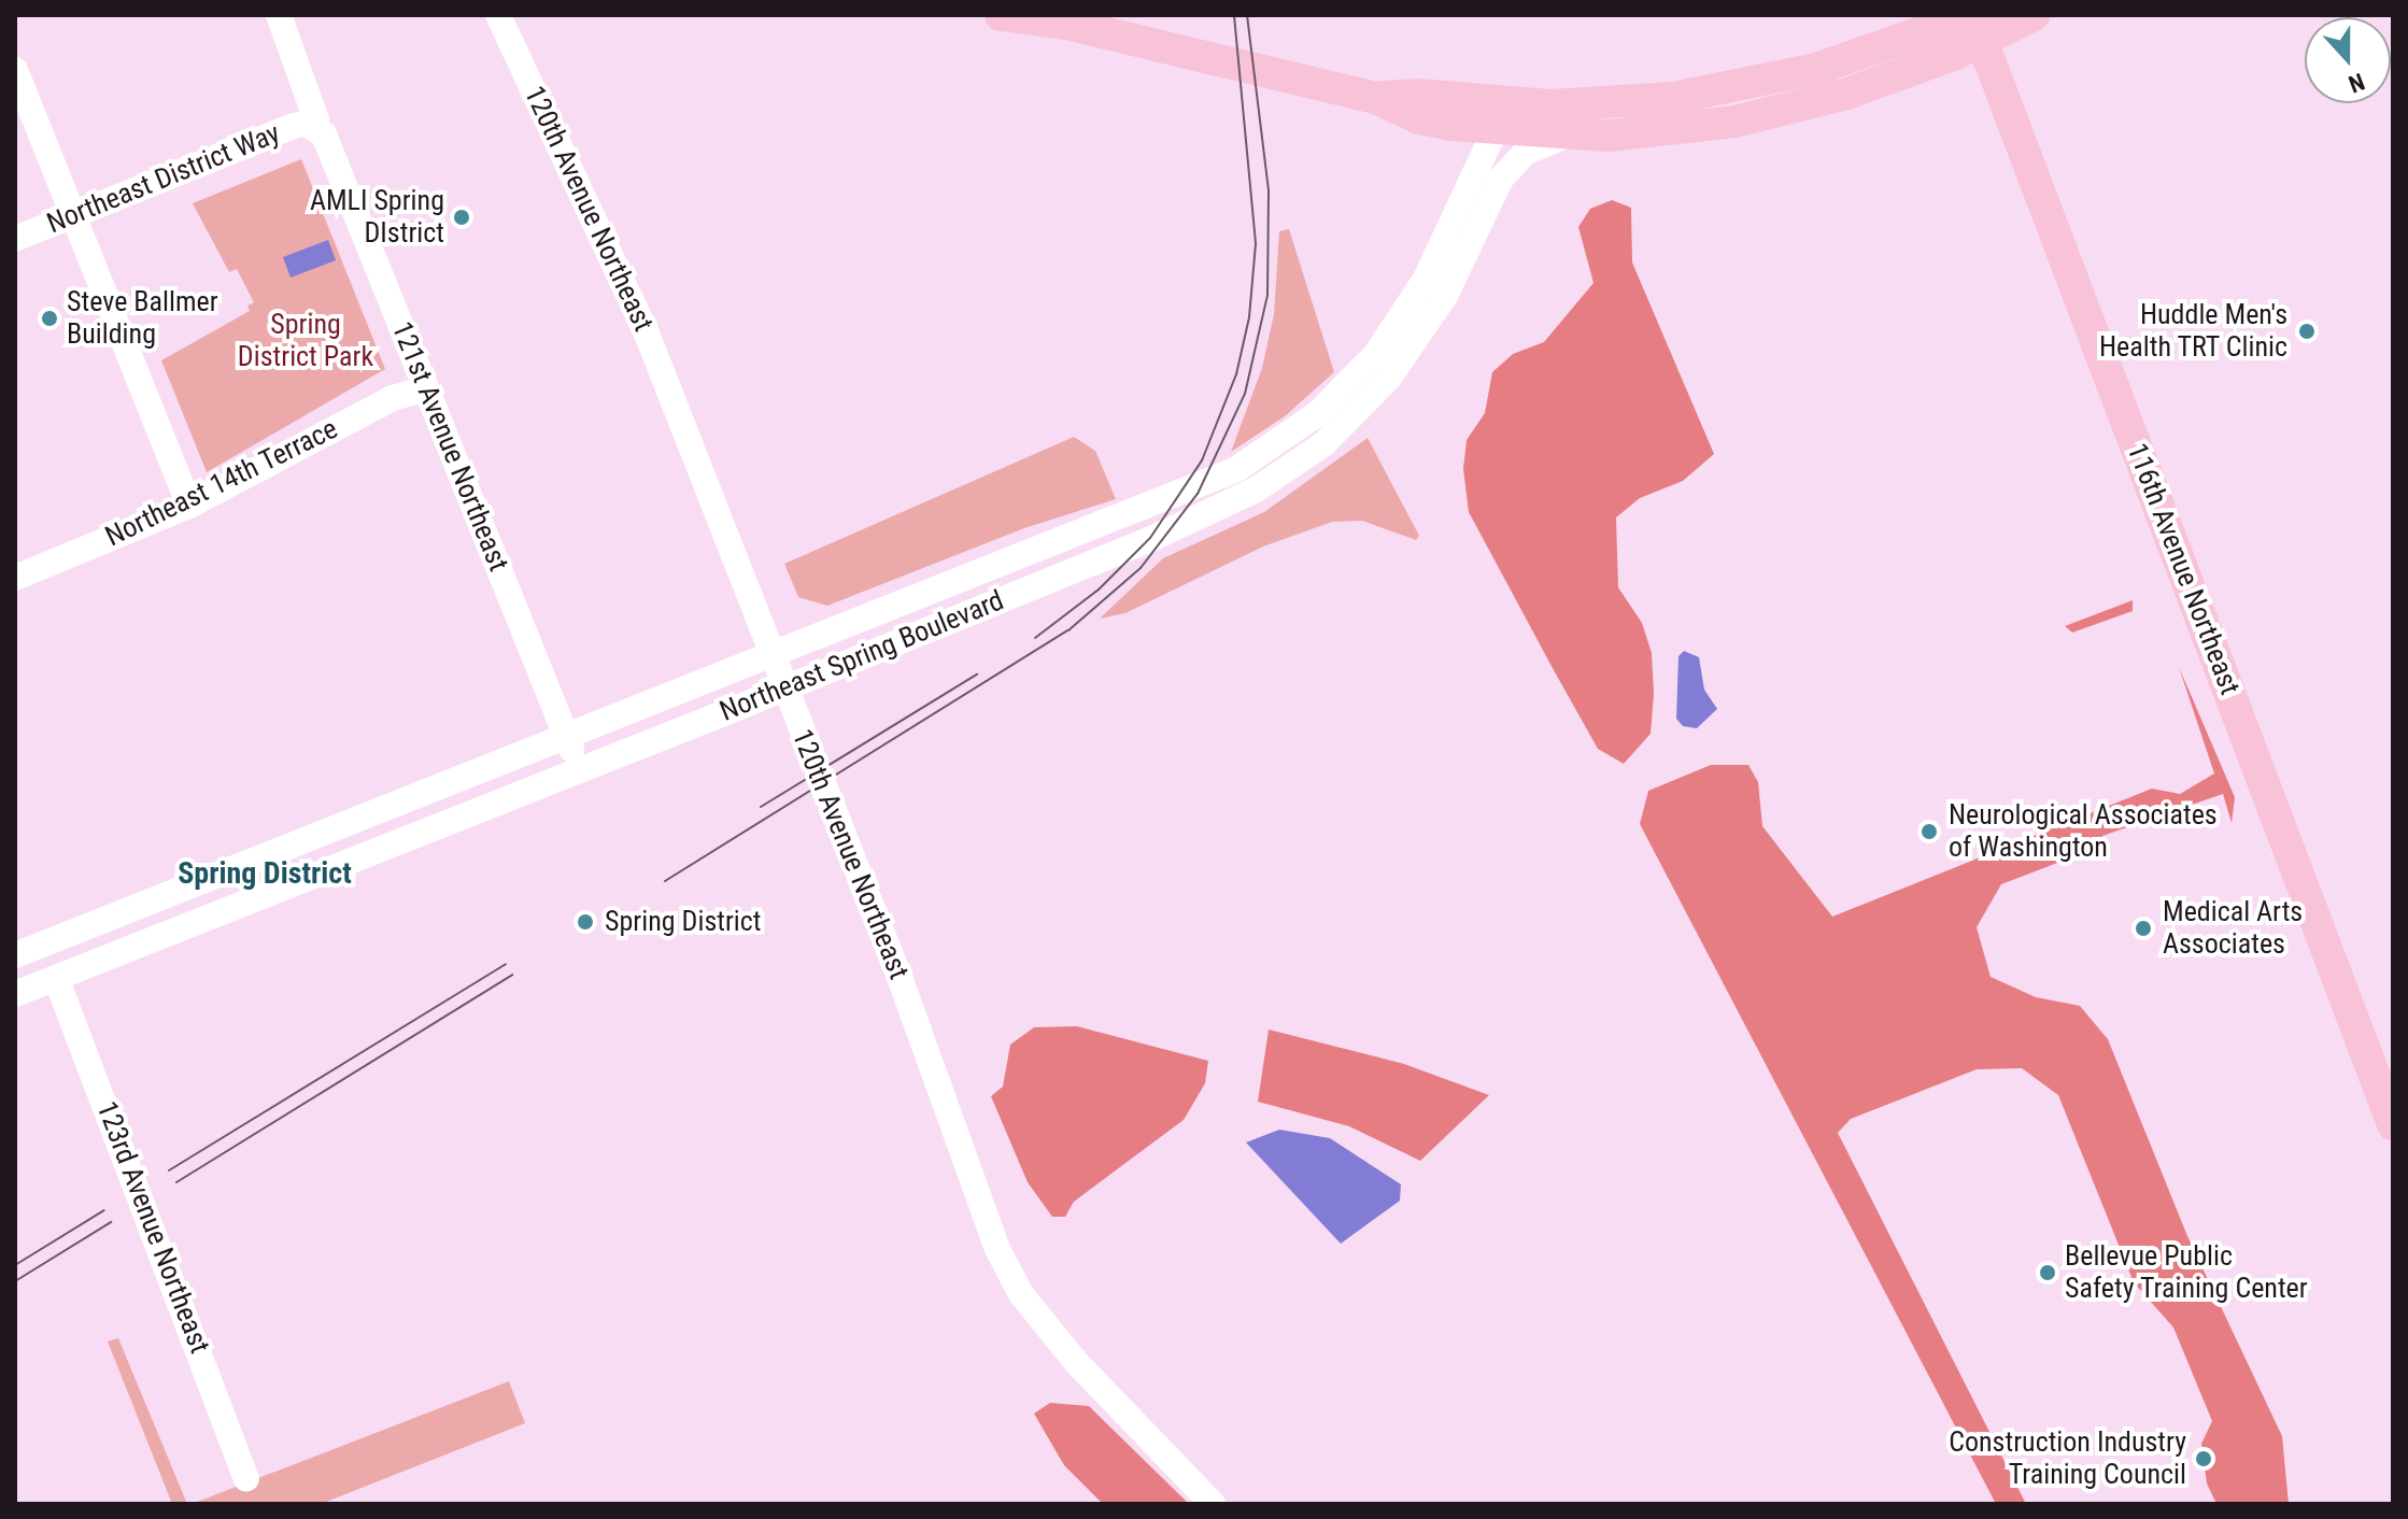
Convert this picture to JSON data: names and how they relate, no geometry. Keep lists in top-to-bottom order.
{
  "streets": {
    "main road": ["116th Avenue Northeast"],
    "street": [
      "Northeast District Way",
      "120th Avenue Northeast",
      "121st Avenue Northeast",
      "Northeast 14th Terrace",
      "Northeast Spring Boulevard",
      "123rd Avenue Northeast"
    ]
  },
  "crossings": [
    ["Northeast District Way", "121st Avenue Northeast"],
    ["120th Avenue Northeast", "Northeast Spring Boulevard"],
    ["121st Avenue Northeast", "Northeast 14th Terrace"],
    ["121st Avenue Northeast", "Northeast Spring Boulevard"],
    ["Northeast Spring Boulevard", "123rd Avenue Northeast"]
  ],
  "districts": ["Spring District"],
  "parks": ["Spring District Park"],
  "places": [
    "AMLI Spring DIstrict",
    "Steve Ballmer Building",
    "Huddle Men's Health TRT Clinic",
    "Neurological Associates of Washington",
    "Spring District",
    "Medical Arts Associates",
    "Bellevue Public Safety Training Center",
    "Construction Industry Training Council"
  ],
  "north": "bottom"
}
